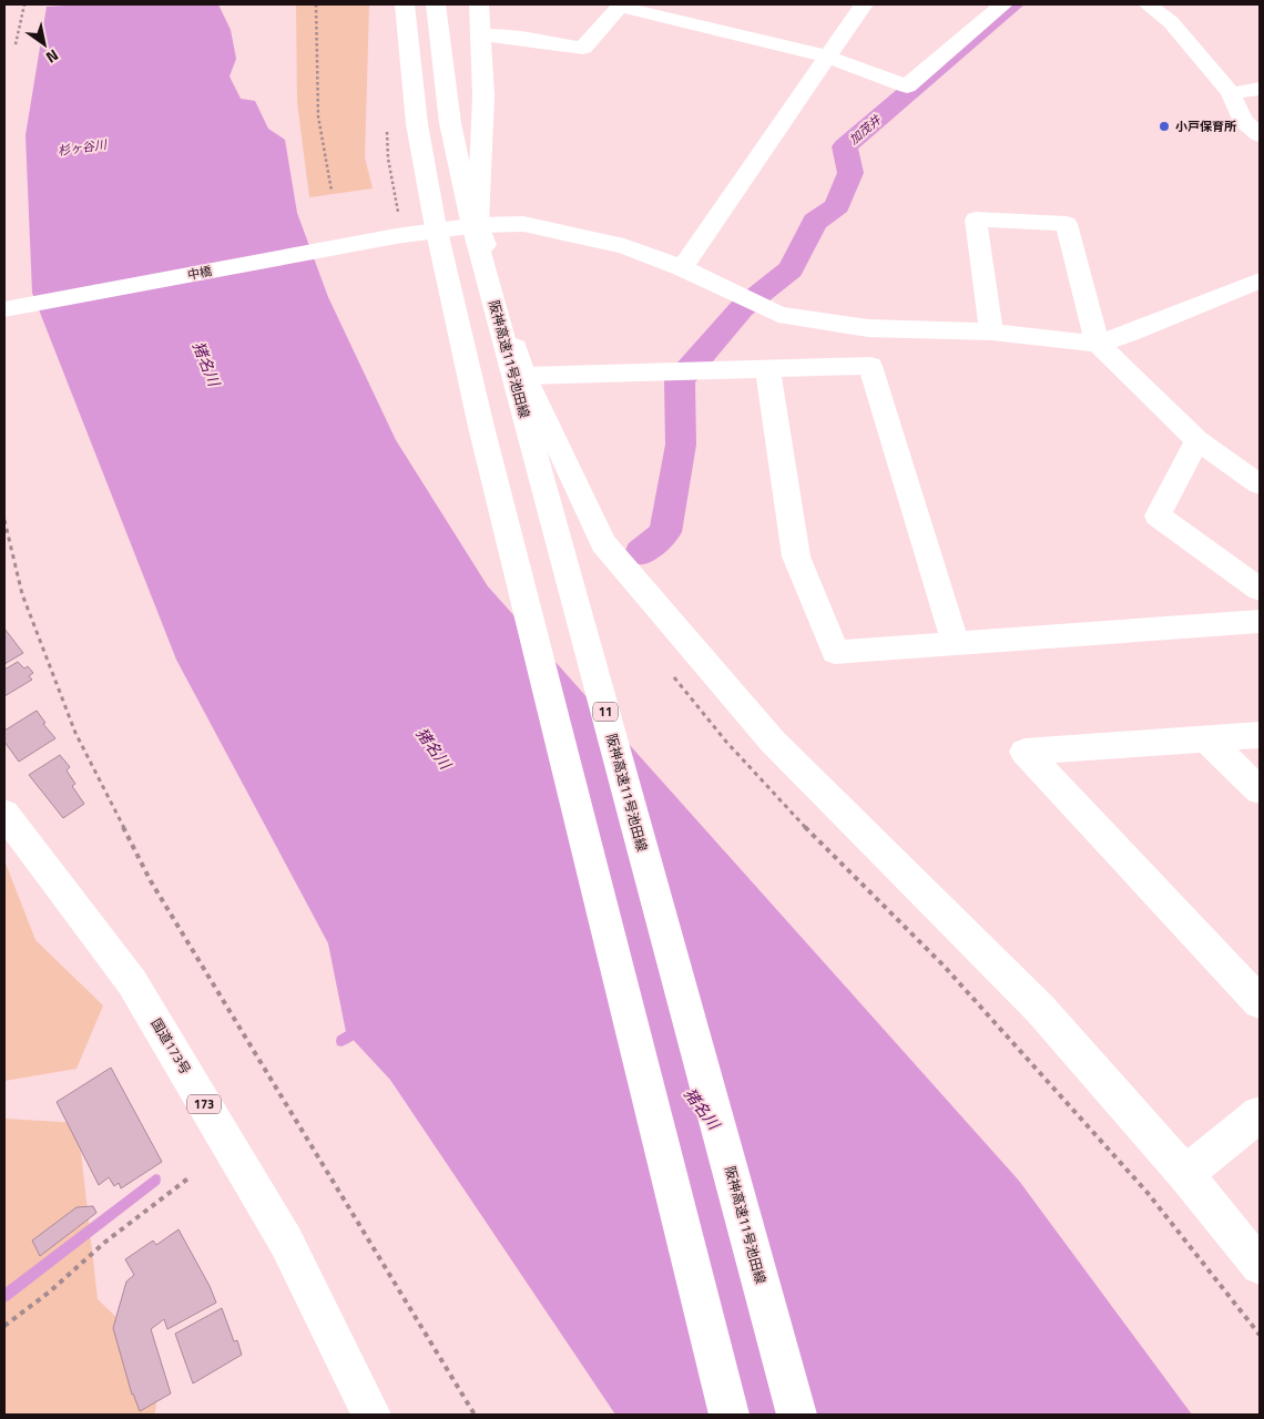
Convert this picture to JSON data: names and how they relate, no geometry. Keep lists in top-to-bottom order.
{
  "streets": {
    "main road": [
      "中橋",
      "阪神高速11号池田線",
      "11",
      "国道173号",
      "173"
    ]
  },
  "water": ["加茂井", "杉ヶ谷川", "猪名川"],
  "places": ["小戸保育所"],
  "north": "bottom right"
}
